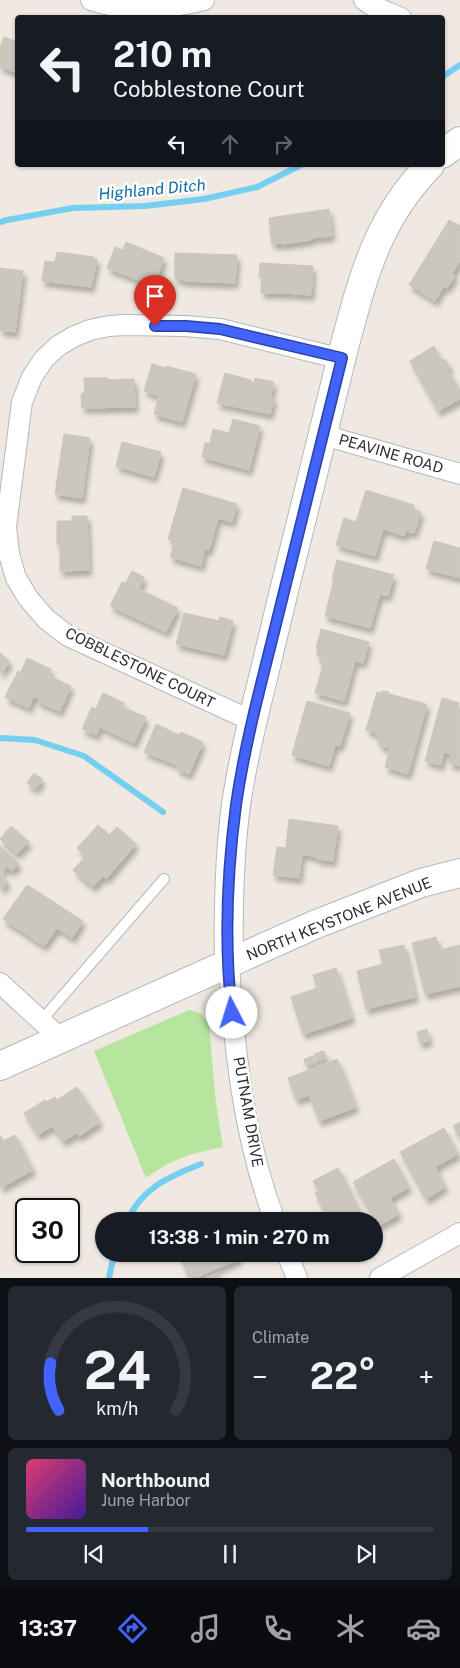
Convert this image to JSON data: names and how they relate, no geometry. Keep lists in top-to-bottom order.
{
  "streets": {
    "street": [
      "PEAVINE ROAD",
      "COBBLESTONE COURT",
      "NORTH KEYSTONE AVENUE",
      "PUTNAM DRIVE"
    ]
  },
  "crossings": [
    ["PEAVINE ROAD", "PUTNAM DRIVE"],
    ["COBBLESTONE COURT", "PUTNAM DRIVE"],
    ["NORTH KEYSTONE AVENUE", "PUTNAM DRIVE"]
  ],
  "water": ["Highland Ditch"],
  "page": {
    "turn": ["210 m", "Cobblestone Court"],
    "limit": "30",
    "trip": "13:38 · 1 min · 270 m",
    "tile": "Climate",
    "heat": ["−", "22°", "+"],
    "song": ["Northbound", "June Harbor"],
    "tabs": "13:37",
    "gauge": ["24", "km/h"]
  }
}
